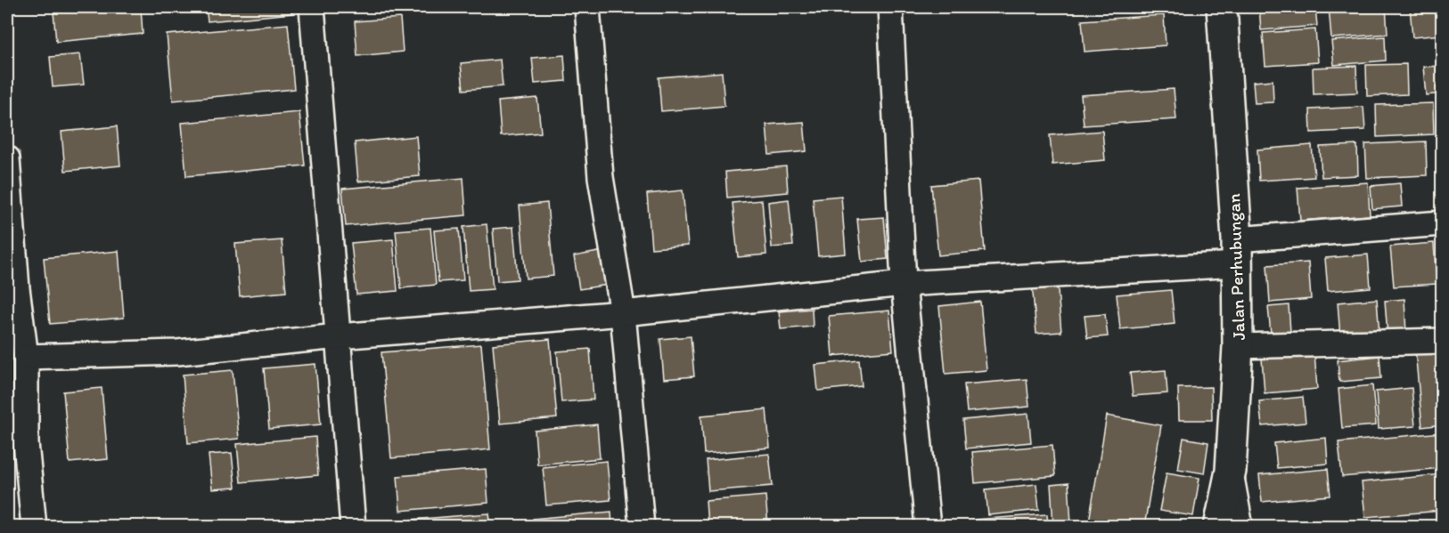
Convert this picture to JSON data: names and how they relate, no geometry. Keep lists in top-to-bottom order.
{
  "streets": {
    "main road": ["Jalan Perhubungan"]
  }
}
